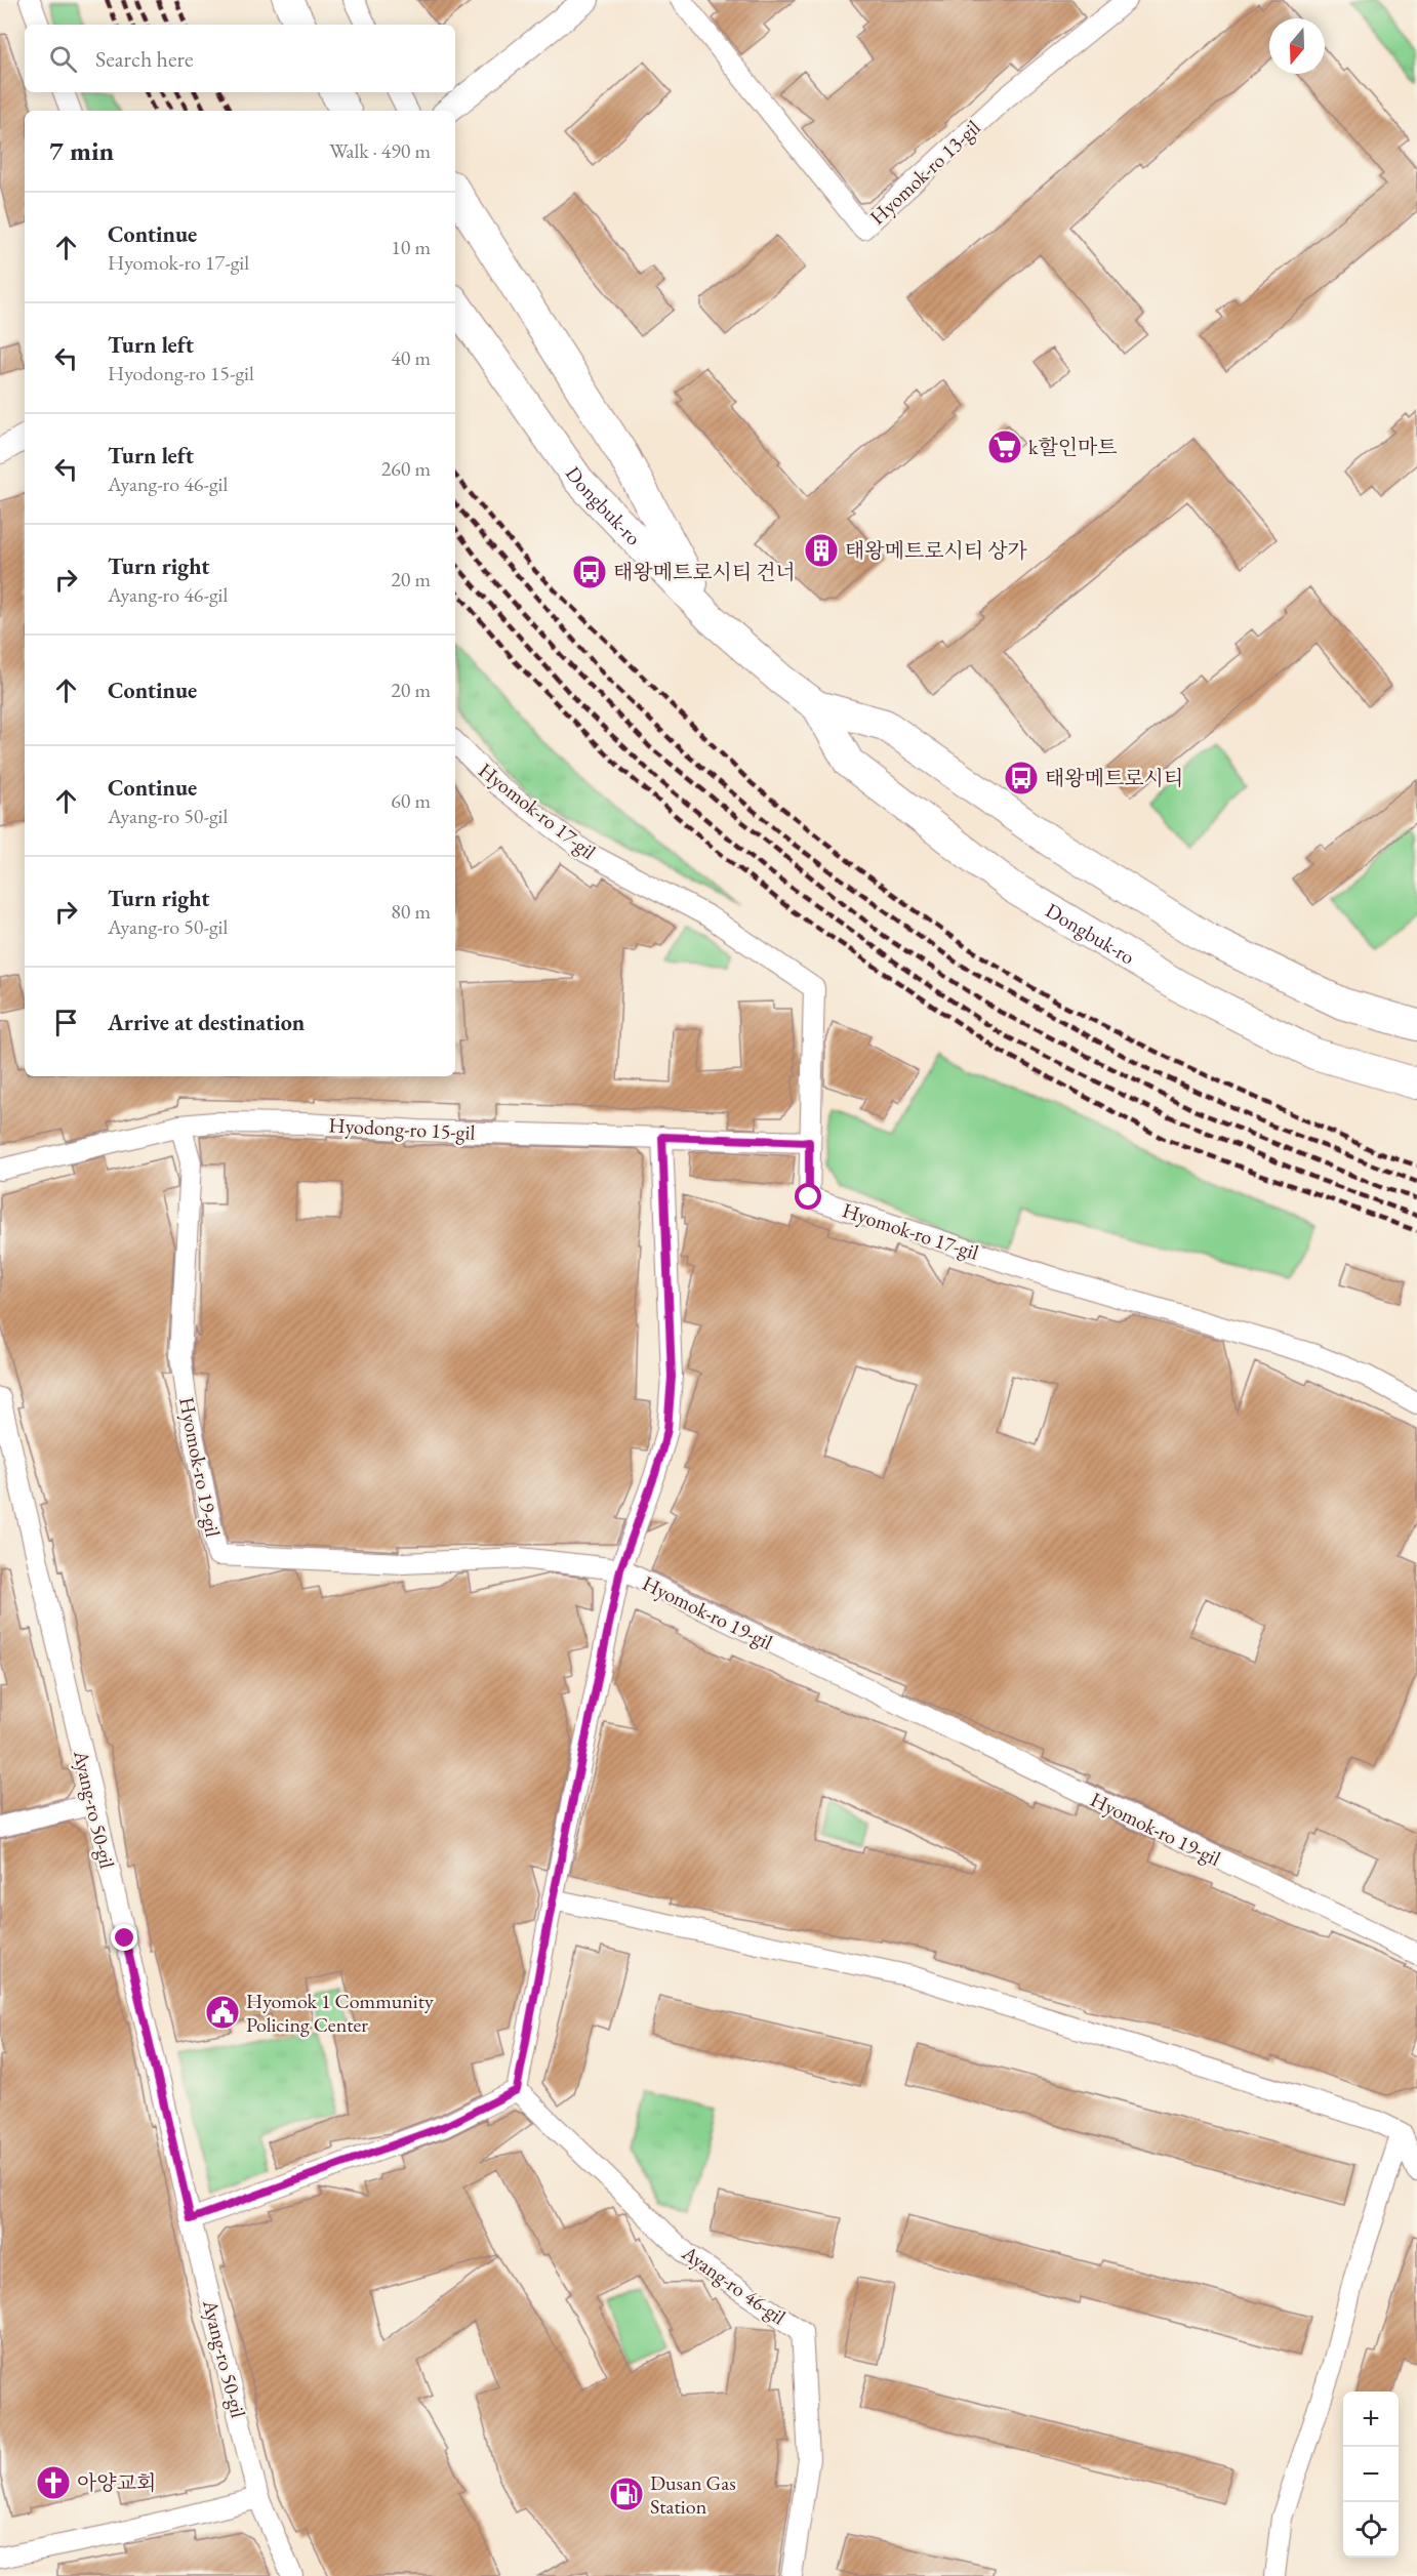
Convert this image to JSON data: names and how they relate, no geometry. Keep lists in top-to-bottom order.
{
  "streets": {
    "main road": ["Dongbuk-ro"],
    "street": [
      "Hyomok-ro 13-gil",
      "Hyomok-ro 17-gil",
      "Hyodong-ro 15-gil",
      "Hyomok-ro 19-gil",
      "Ayang-ro 50-gil",
      "Ayang-ro 46-gil"
    ]
  },
  "crossings": [
    ["Hyomok-ro 17-gil", "Hyodong-ro 15-gil"],
    ["Hyodong-ro 15-gil", "Hyomok-ro 19-gil"]
  ],
  "places": {
    "supermarket": ["k할인마트"],
    "building": ["태왕메트로시티 상가"],
    "bus stop": ["태왕메트로시티 건너", "태왕메트로시티"],
    "public building": ["Hyomok 1 Community Policing Center"],
    "church": ["아양교회"],
    "fuel station": ["Dusan Gas Station"]
  },
  "north": "bottom",
  "page": {
    "search": "Search here",
    "heading": ["7 min", "Walk · 490 m"],
    "list": [
      ["Continue", "Hyomok-ro 17-gil", "10 m"],
      ["Turn left", "Hyodong-ro 15-gil", "40 m"],
      ["Turn left", "Ayang-ro 46-gil", "260 m"],
      ["Turn right", "Ayang-ro 46-gil", "20 m"],
      ["Continue", "20 m"],
      ["Continue", "Ayang-ro 50-gil", "60 m"],
      ["Turn right", "Ayang-ro 50-gil", "80 m"],
      "Arrive at destination"
    ],
    "map_buttons": ["+", "−"]
  }
}
